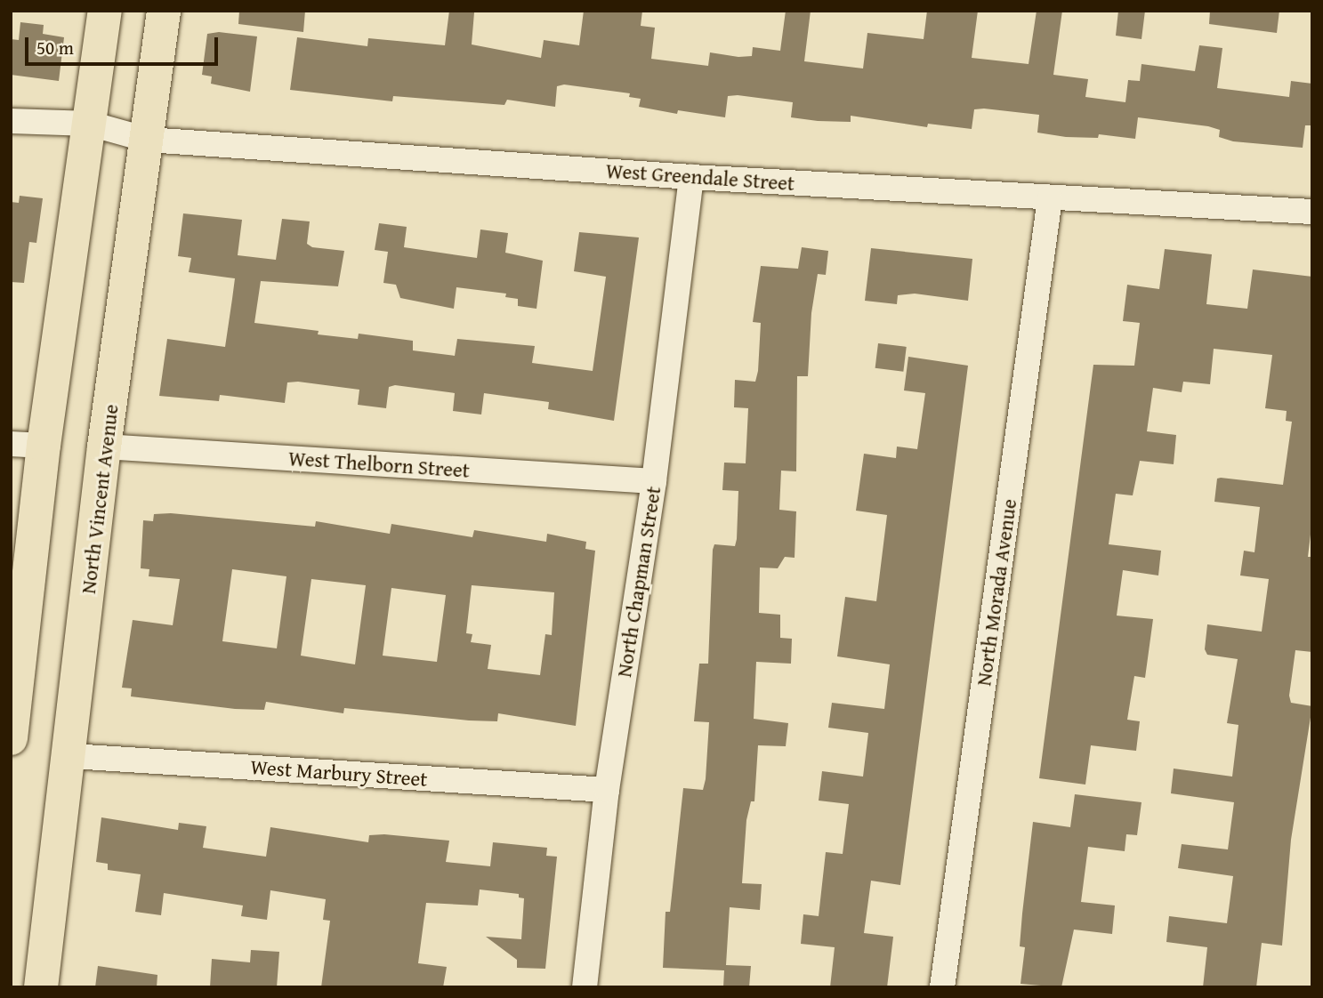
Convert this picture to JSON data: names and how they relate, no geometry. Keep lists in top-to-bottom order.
{
  "streets": {
    "main road": ["North Vincent Avenue"],
    "street": [
      "West Greendale Street",
      "West Thelborn Street",
      "North Chapman Street",
      "North Morada Avenue",
      "West Marbury Street"
    ]
  },
  "crossings": [
    ["West Greendale Street", "North Vincent Avenue"],
    ["West Greendale Street", "North Chapman Street"],
    ["West Greendale Street", "North Morada Avenue"],
    ["West Thelborn Street", "North Vincent Avenue"],
    ["West Thelborn Street", "North Chapman Street"],
    ["North Vincent Avenue", "West Marbury Street"],
    ["North Chapman Street", "West Marbury Street"]
  ],
  "scale_bar": "50 m"
}
